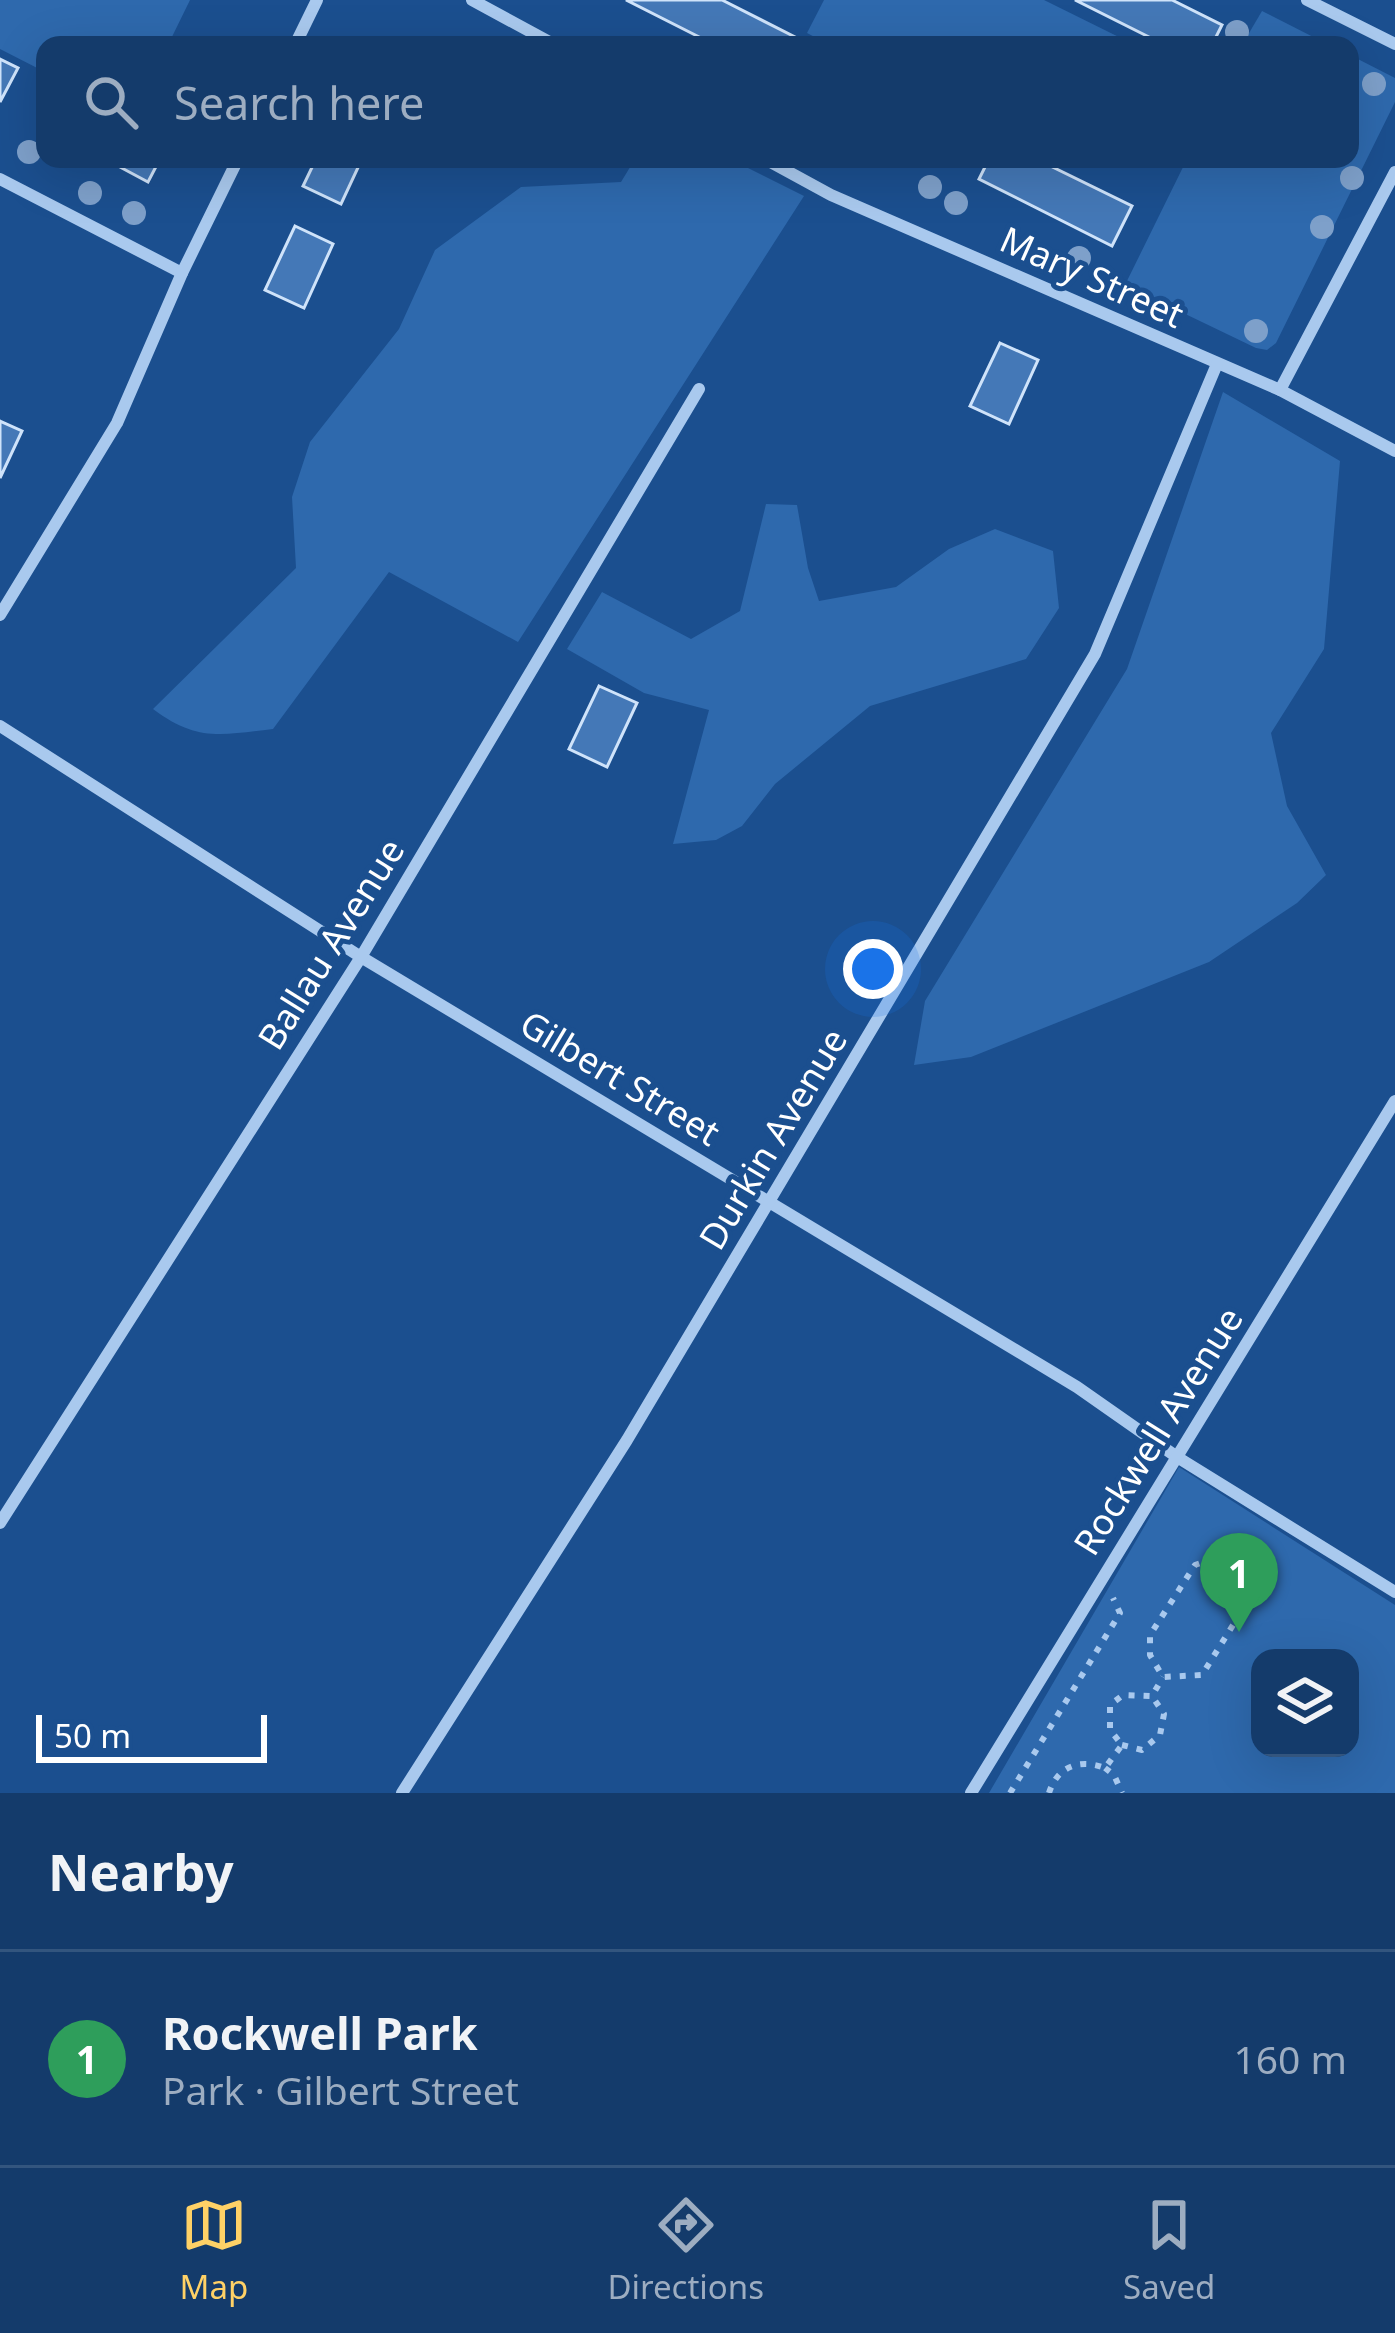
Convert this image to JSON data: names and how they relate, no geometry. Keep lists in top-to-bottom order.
{
  "streets": {
    "street": [
      "Mary Street",
      "Ballau Avenue",
      "Gilbert Street",
      "Durkin Avenue",
      "Rockwell Avenue"
    ]
  },
  "crossings": [
    ["Mary Street", "Durkin Avenue"],
    ["Ballau Avenue", "Gilbert Street"],
    ["Gilbert Street", "Durkin Avenue"],
    ["Gilbert Street", "Rockwell Avenue"]
  ],
  "scale_bar": "50 m",
  "page": {
    "search": "Search here",
    "pins": "1",
    "scale": "50 m",
    "heading": "Nearby",
    "list": [
      {
        "mark": "1",
        "name": "Rockwell Park",
        "note": "Park · Gilbert Street",
        "value": "160 m"
      }
    ],
    "nav": ["Map", "Directions", "Saved"]
  }
}
